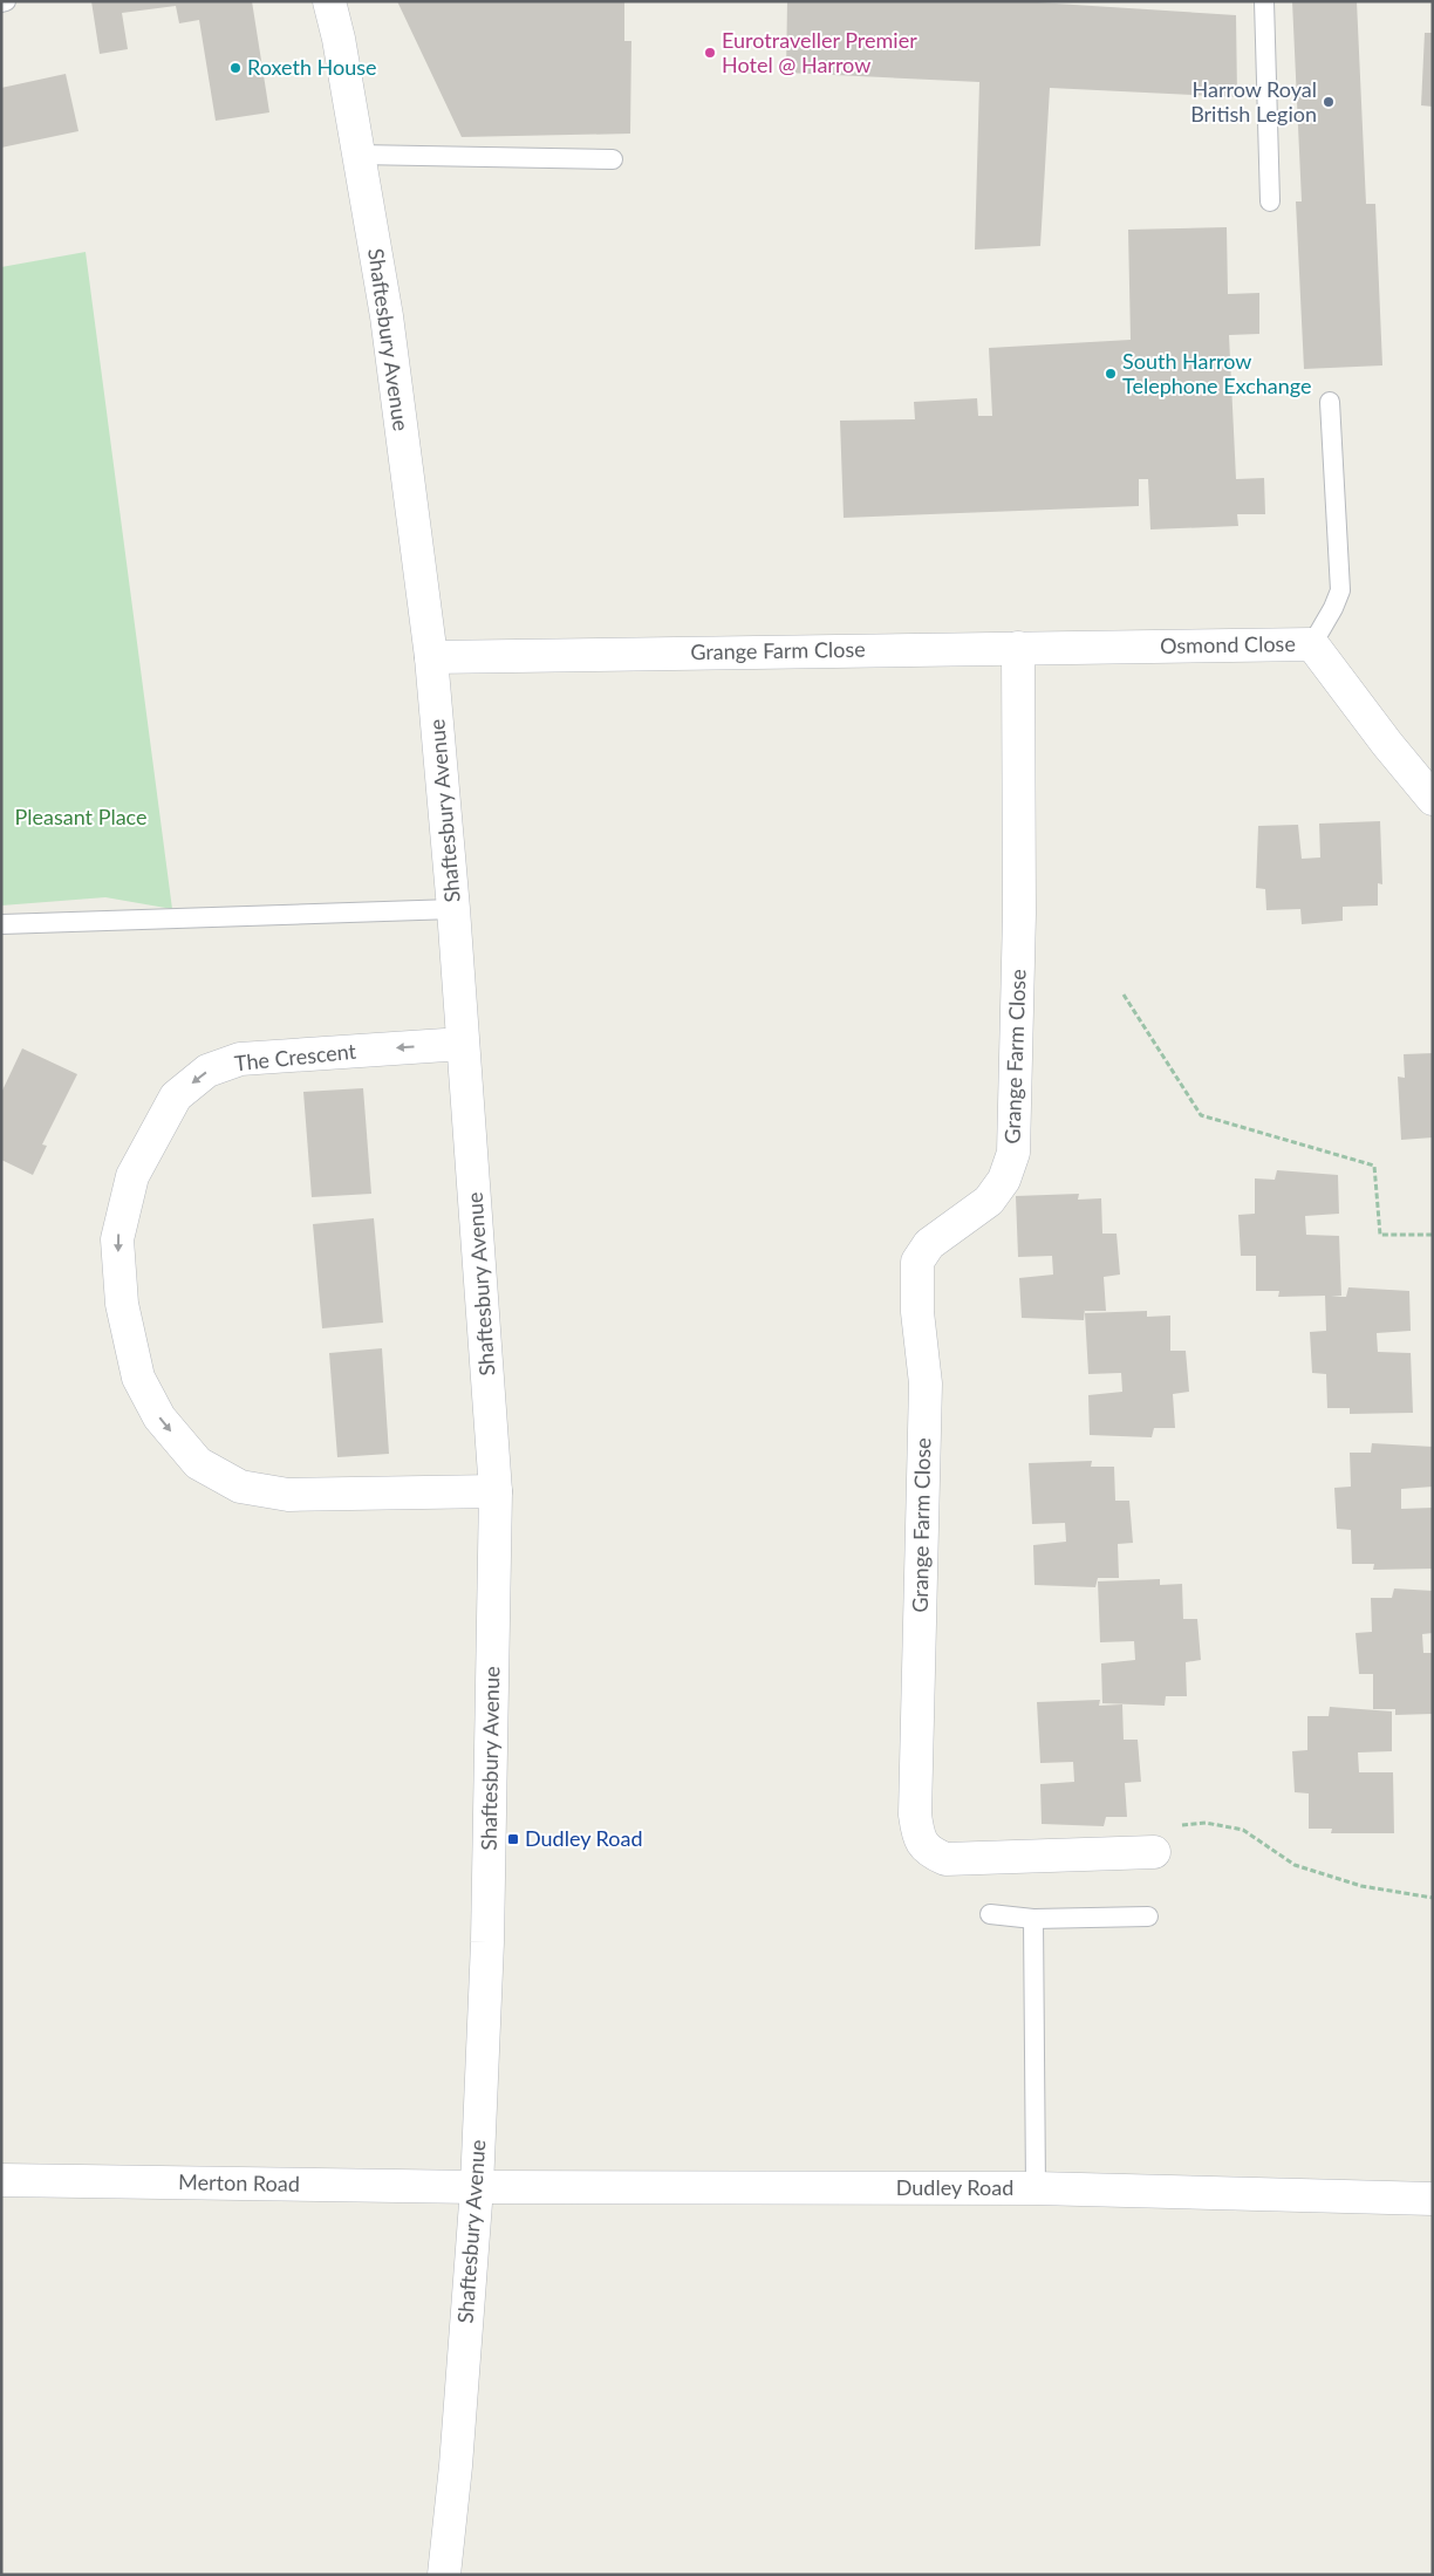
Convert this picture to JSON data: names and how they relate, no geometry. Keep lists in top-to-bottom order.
{
  "streets": {
    "street": [
      "Shaftesbury Avenue",
      "Osmond Close",
      "Grange Farm Close",
      "The Crescent",
      "Merton Road",
      "Dudley Road"
    ]
  },
  "crossings": [
    ["Shaftesbury Avenue", "Grange Farm Close"],
    ["Shaftesbury Avenue", "The Crescent"],
    ["Shaftesbury Avenue", "Merton Road"],
    ["Shaftesbury Avenue", "Dudley Road"],
    ["Osmond Close", "Grange Farm Close"],
    ["Merton Road", "Dudley Road"]
  ],
  "parks": ["Pleasant Place"],
  "places": {
    "other": [
      "Eurotraveller Premier Hotel @ Harrow",
      "Roxeth House",
      "Harrow Royal British Legion",
      "South Harrow Telephone Exchange"
    ],
    "transit": ["Dudley Road"]
  }
}
